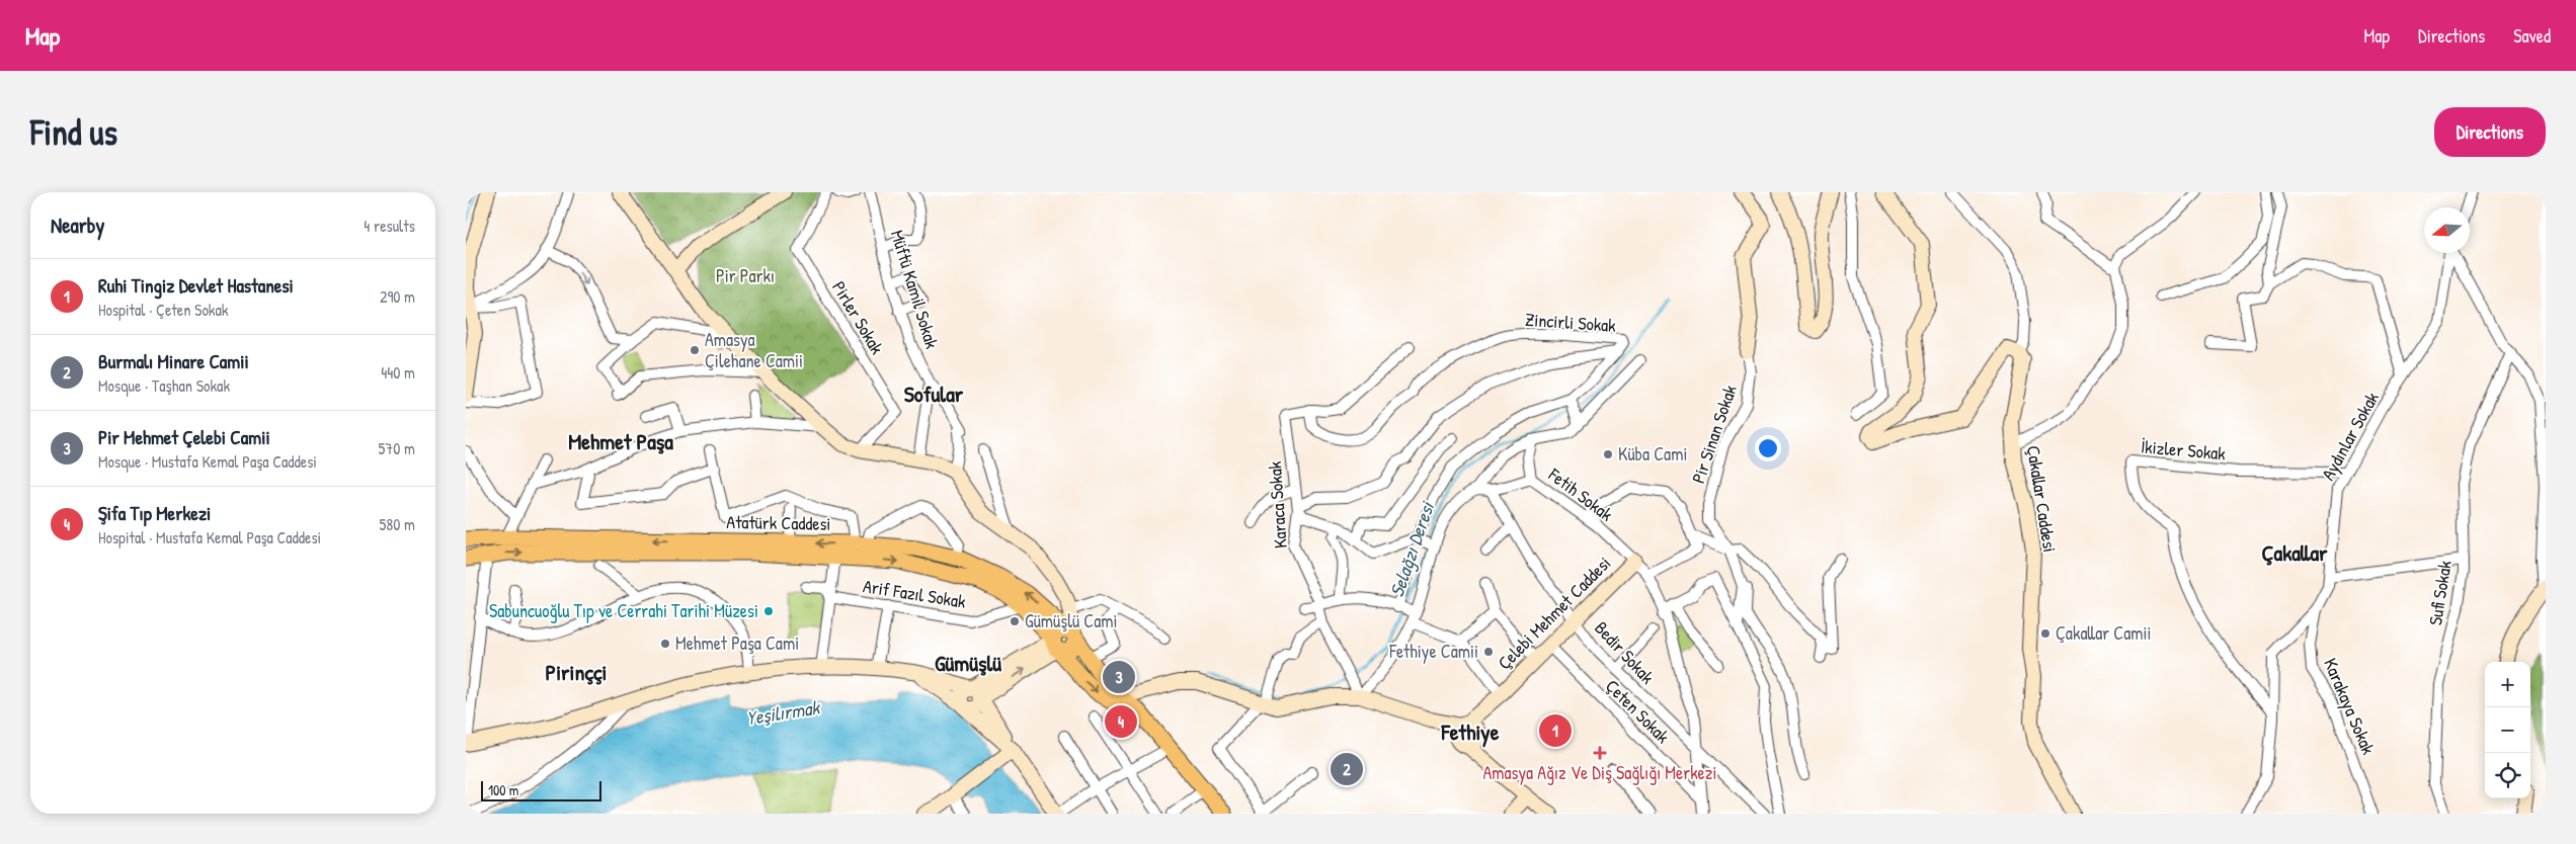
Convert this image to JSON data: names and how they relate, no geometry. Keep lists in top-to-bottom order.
{
  "streets": {
    "main road": ["Atatürk Caddesi"],
    "street": [
      "Müftü Kamil Sokak",
      "Pirler Sokak",
      "Zincirli Sokak",
      "Pir Sinan Sokak",
      "Aydınlar Sokak",
      "İkizler Sokak",
      "Fetih Sokak",
      "Çakallar Caddesi",
      "Karaca Sokak",
      "Sufi Sokak",
      "Arif Fazıl Sokak",
      "Çelebi Mehmet Caddesi",
      "Bedir Sokak",
      "Karakaya Sokak",
      "Çeten Sokak"
    ]
  },
  "crossings": [
    ["Zincirli Sokak", "Karaca Sokak"],
    ["Aydınlar Sokak", "İkizler Sokak"],
    ["Aydınlar Sokak", "Karakaya Sokak"],
    ["Fetih Sokak", "Çelebi Mehmet Caddesi"],
    ["Fetih Sokak", "Bedir Sokak"],
    ["Fetih Sokak", "Çeten Sokak"],
    ["Atatürk Caddesi", "Arif Fazıl Sokak"],
    ["Çelebi Mehmet Caddesi", "Bedir Sokak"],
    ["Çelebi Mehmet Caddesi", "Çeten Sokak"]
  ],
  "districts": [
    "Sofular",
    "Mehmet Paşa",
    "Çakallar",
    "Gümüşlü",
    "Pirinççi",
    "Fethiye"
  ],
  "water": ["Selağzı Deresi", "Yeşilırmak"],
  "parks": ["Pir Parkı"],
  "places": {
    "other": [
      "Amasya Çilehane Camii",
      "Küba Cami",
      "Sabuncuoğlu Tıp ve Cerrahi Tarihi Müzesi",
      "Gümüşlü Cami",
      "Çakallar Camii",
      "Mehmet Paşa Cami",
      "Fethiye Camii"
    ],
    "health": ["Amasya Ağız Ve Diş Sağlığı Merkezi"]
  },
  "scale_bar": "100 m",
  "north": "left",
  "page": {
    "header": "Map",
    "nav": ["Map", "Directions", "Saved"],
    "buttons": "Directions",
    "title": "Find us",
    "heading": ["Nearby", "4 results"],
    "list": [
      {
        "mark": "1",
        "name": "Ruhi Tingiz Devlet Hastanesi",
        "note": "Hospital · Çeten Sokak",
        "value": "290 m"
      },
      {
        "mark": "2",
        "name": "Burmalı Minare Camii",
        "note": "Mosque · Taşhan Sokak",
        "value": "440 m"
      },
      {
        "mark": "3",
        "name": "Pir Mehmet Çelebi Camii",
        "note": "Mosque · Mustafa Kemal Paşa Caddesi",
        "value": "570 m"
      },
      {
        "mark": "4",
        "name": "Şifa Tıp Merkezi",
        "note": "Hospital · Mustafa Kemal Paşa Caddesi",
        "value": "580 m"
      }
    ],
    "pins": [
      "3",
      "4",
      "1",
      "2"
    ],
    "map_buttons": ["+", "−"],
    "scale": "100 m"
  }
}
